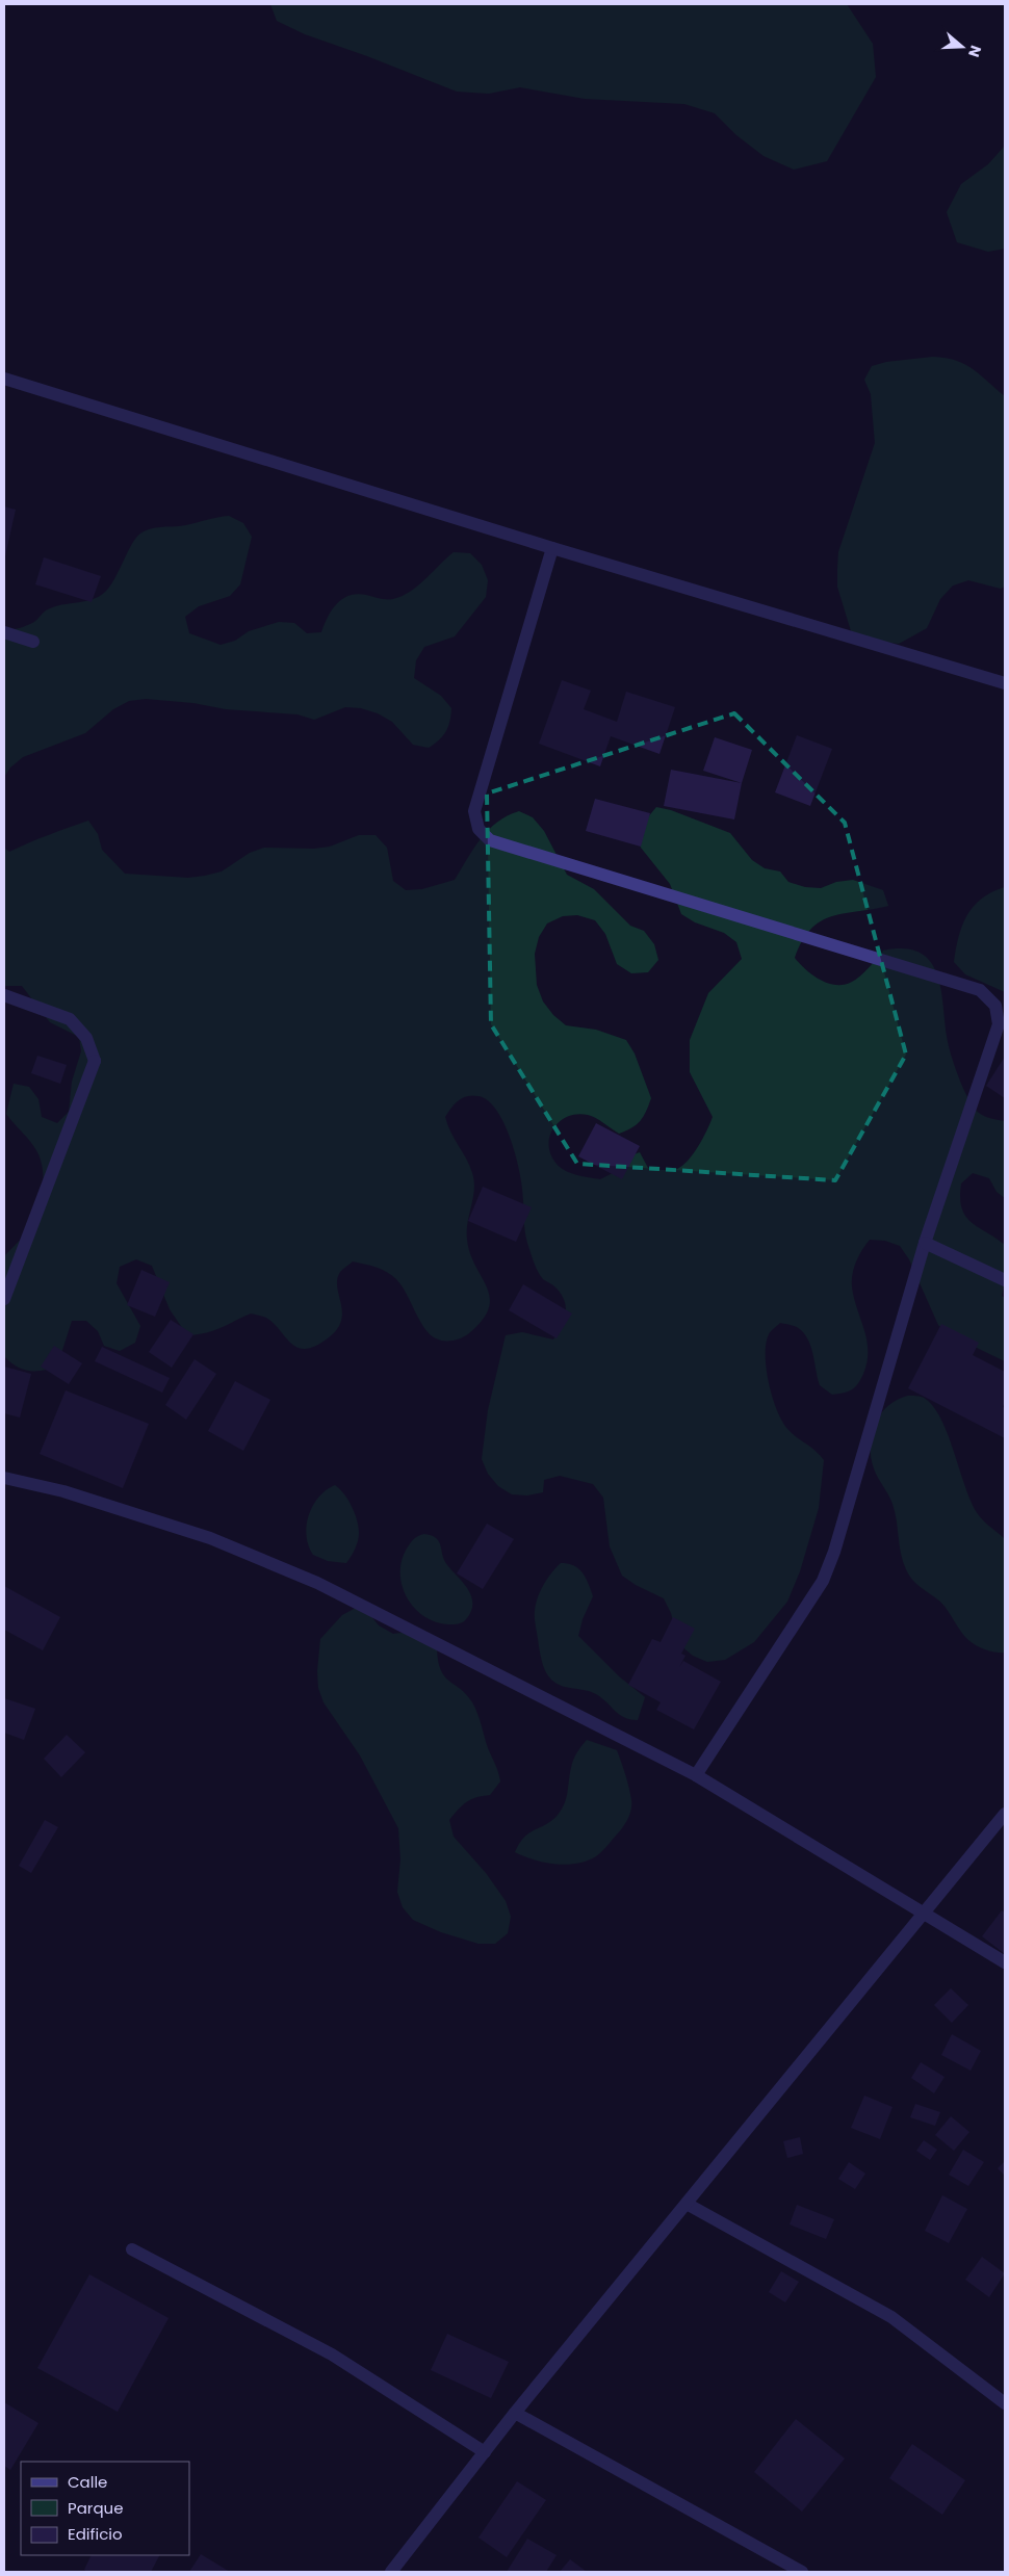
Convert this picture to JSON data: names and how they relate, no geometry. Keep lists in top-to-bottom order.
{
  "legend": ["Calle", "Parque", "Edificio"],
  "north": "right"
}
